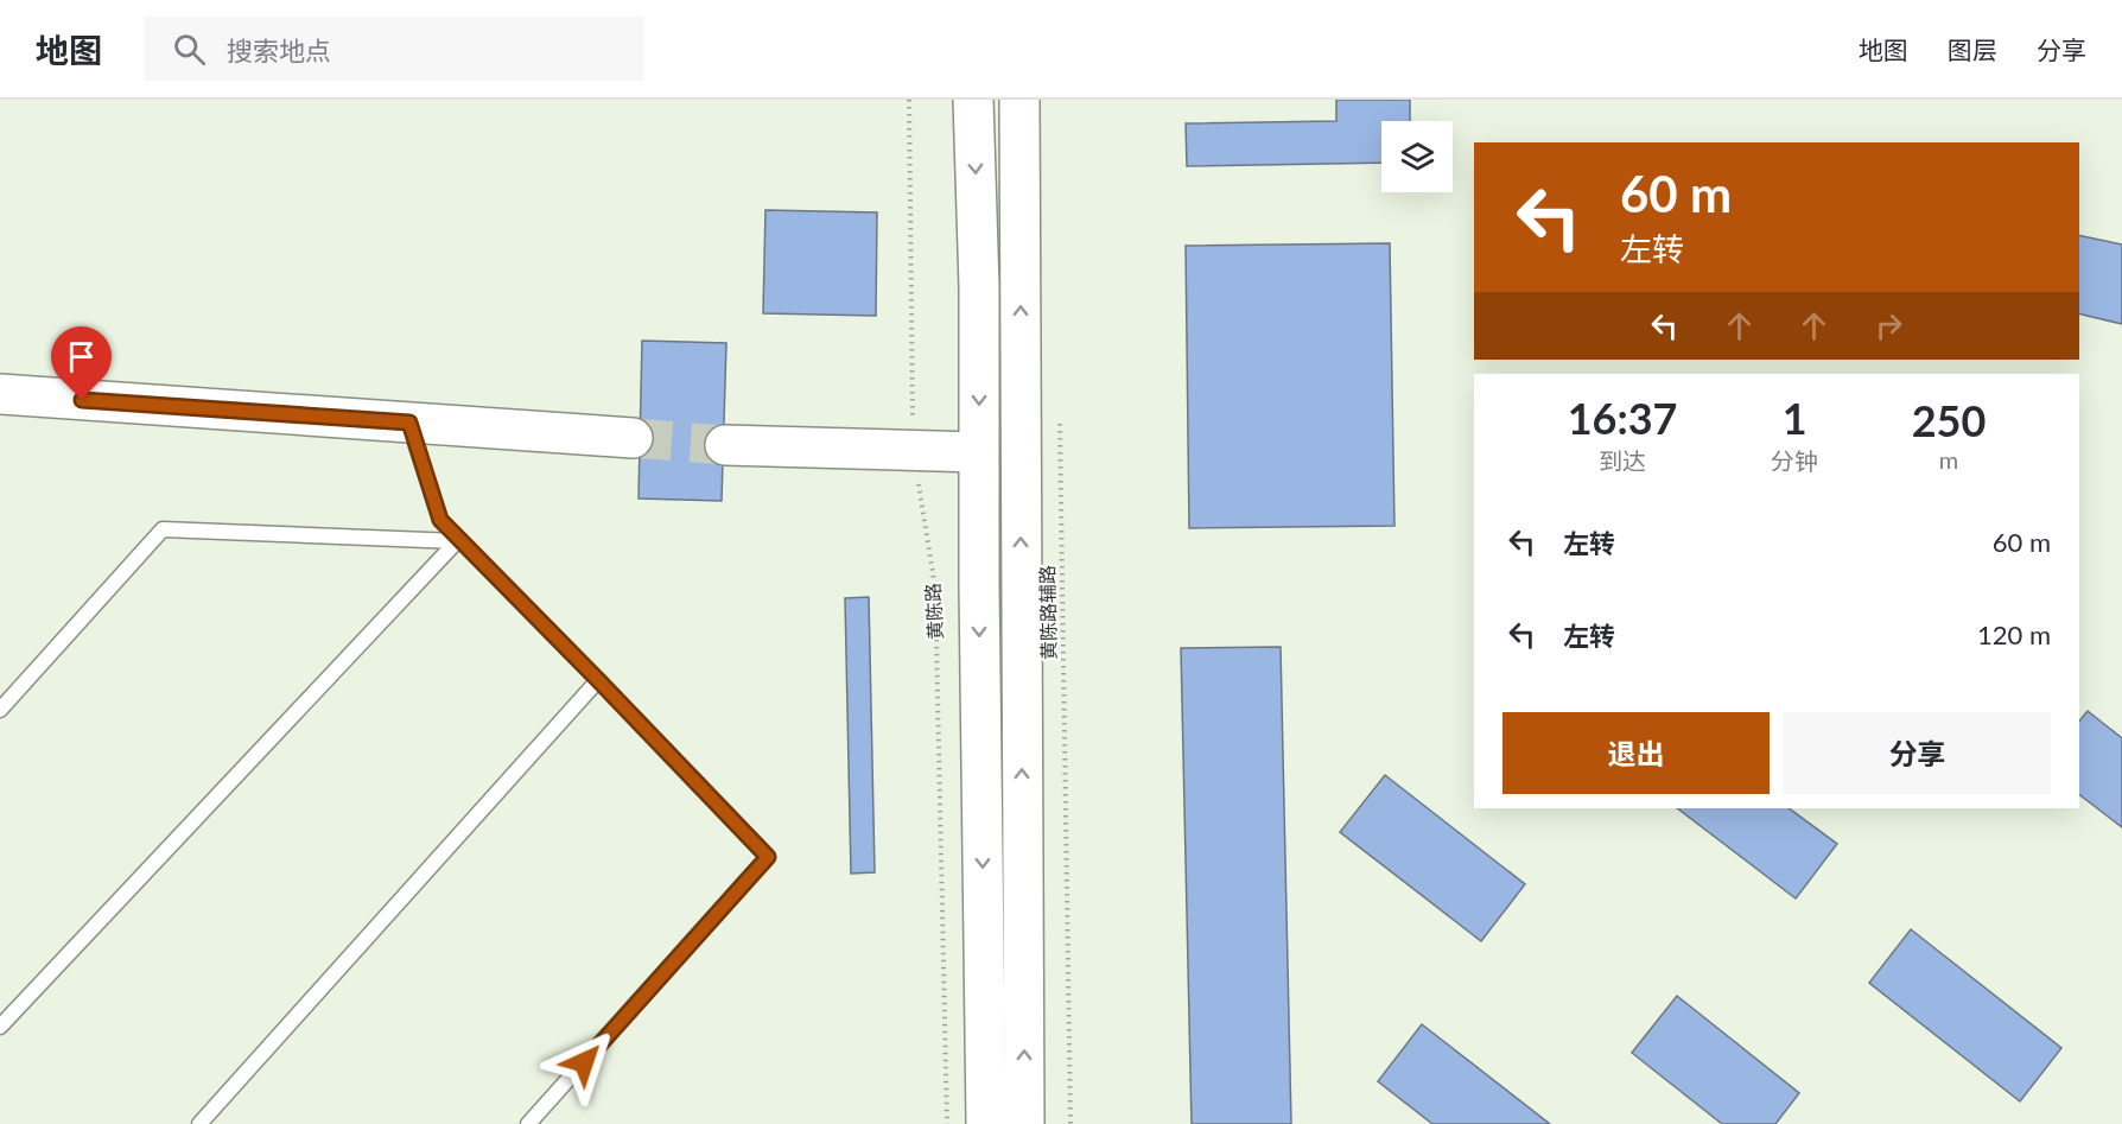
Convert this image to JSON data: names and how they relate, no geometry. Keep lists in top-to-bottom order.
{
  "streets": {
    "path": ["黄陈路", "黄陈路辅路"]
  },
  "page": {
    "header": "地图",
    "search": "搜索地点",
    "nav": ["地图", "图层", "分享"],
    "turn": ["60 m", "左转"],
    "eta": [
      "16:37",
      "到达",
      "1",
      "分钟",
      "250",
      "m"
    ],
    "list": [
      {
        "name": "左转",
        "value": "60 m"
      },
      {
        "name": "左转",
        "value": "120 m"
      }
    ],
    "buttons": ["退出", "分享"]
  }
}
